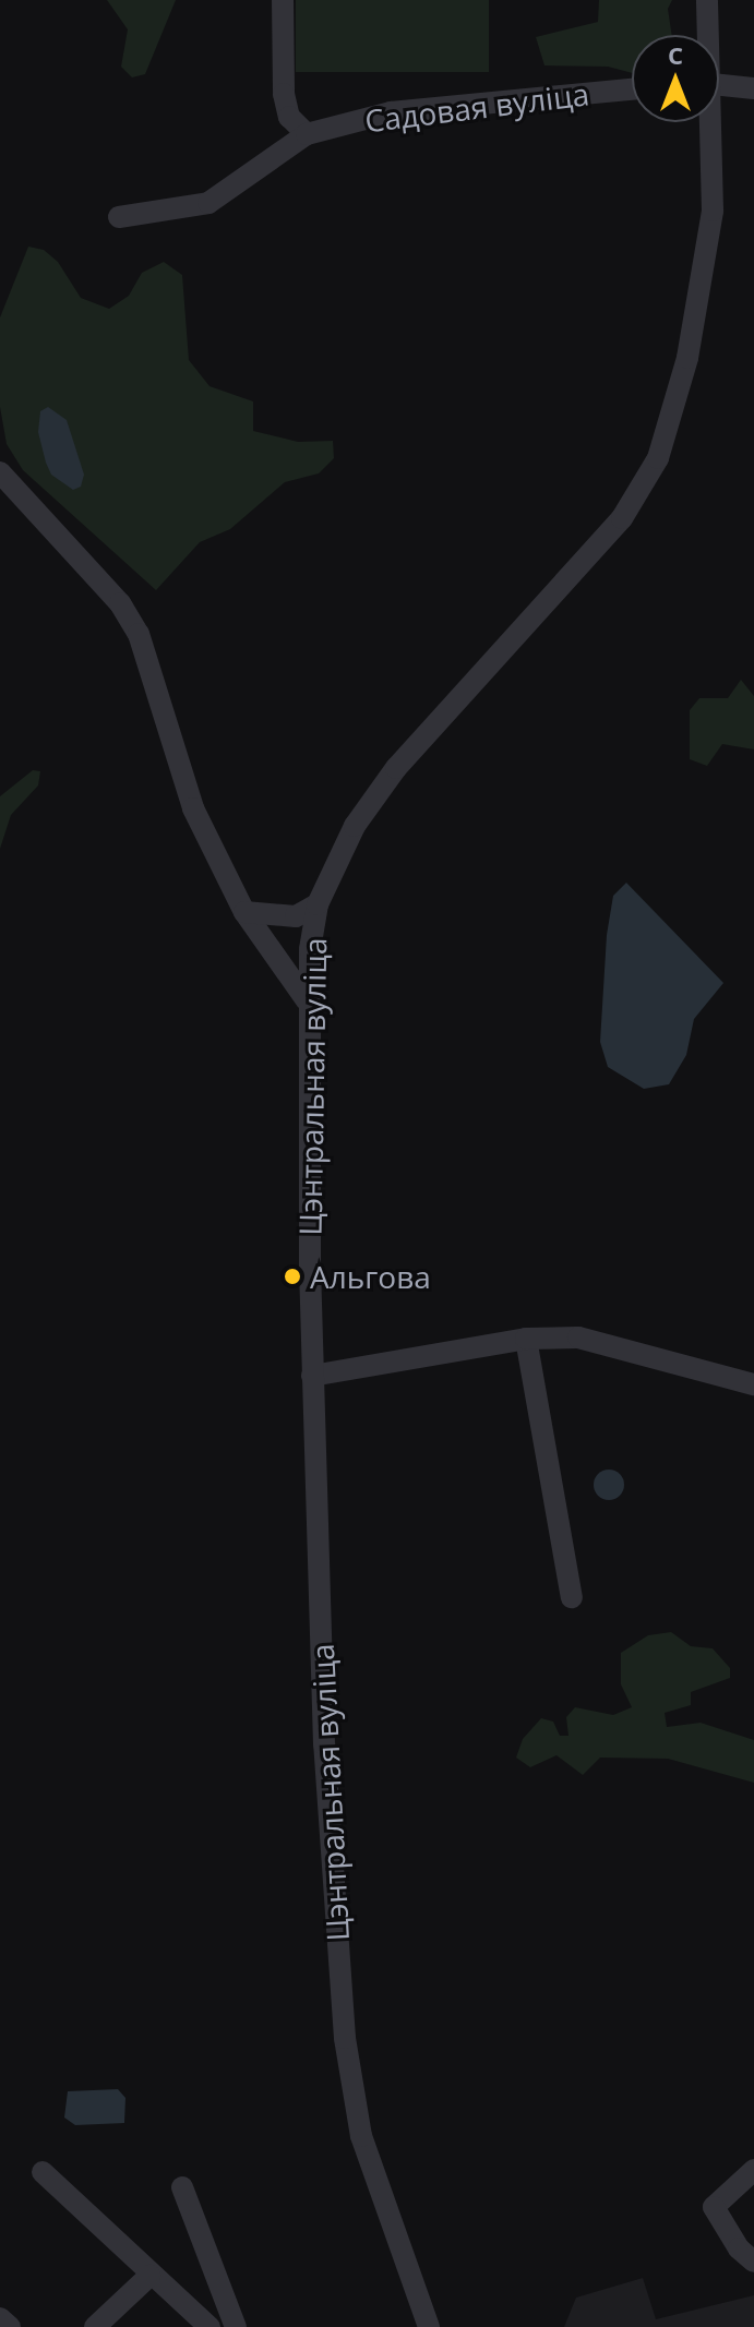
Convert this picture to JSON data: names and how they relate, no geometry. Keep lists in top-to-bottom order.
{
  "streets": {
    "street": ["Садовая вуліца", "Цэнтральная вуліца"]
  },
  "places": ["Альгова"],
  "north": "top"
}
